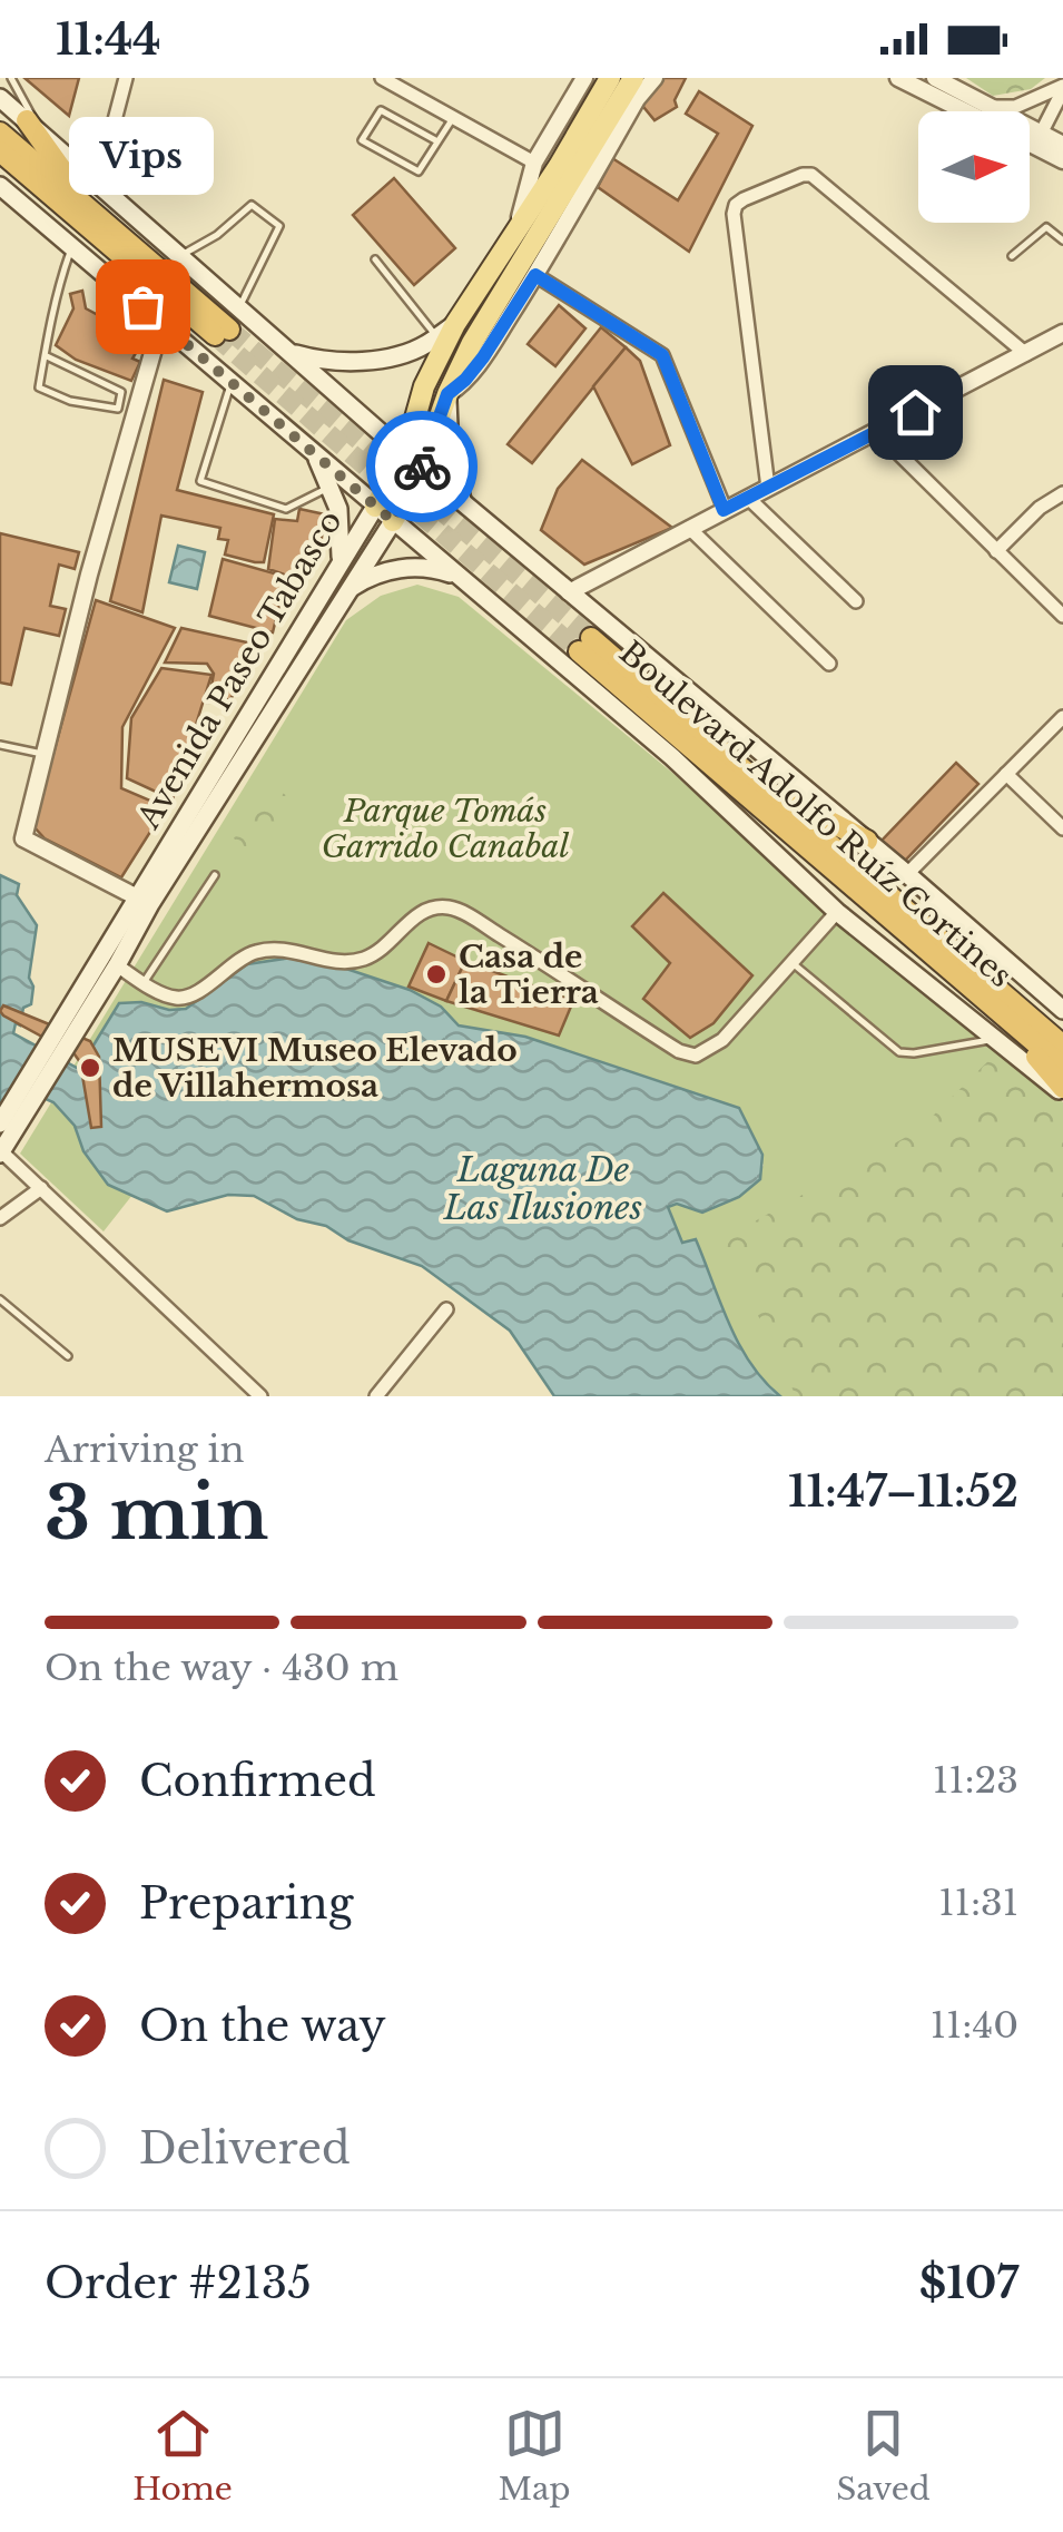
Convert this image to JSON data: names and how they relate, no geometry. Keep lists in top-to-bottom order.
{
  "streets": {
    "highway": ["Boulevard Adolfo Ruíz Cortines"],
    "main road": ["Avenida Paseo Tabasco"]
  },
  "water": ["Laguna De Las Ilusiones"],
  "parks": ["Parque Tomás Garrido Canabal"],
  "places": ["Vips", "Casa de la Tierra", "MUSEVI Museo Elevado de Villahermosa"],
  "north": "right",
  "page": {
    "status": "11:44",
    "bubble": "Vips",
    "heading": ["3 min", "Arriving in", "11:47–11:52"],
    "panel": ["Order #2135", "$107"],
    "bar": "On the way · 430 m",
    "list": [
      ["Confirmed", "11:23"],
      ["Preparing", "11:31"],
      ["On the way", "11:40"],
      "Delivered"
    ],
    "tabs": ["Home", "Map", "Saved"]
  }
}
